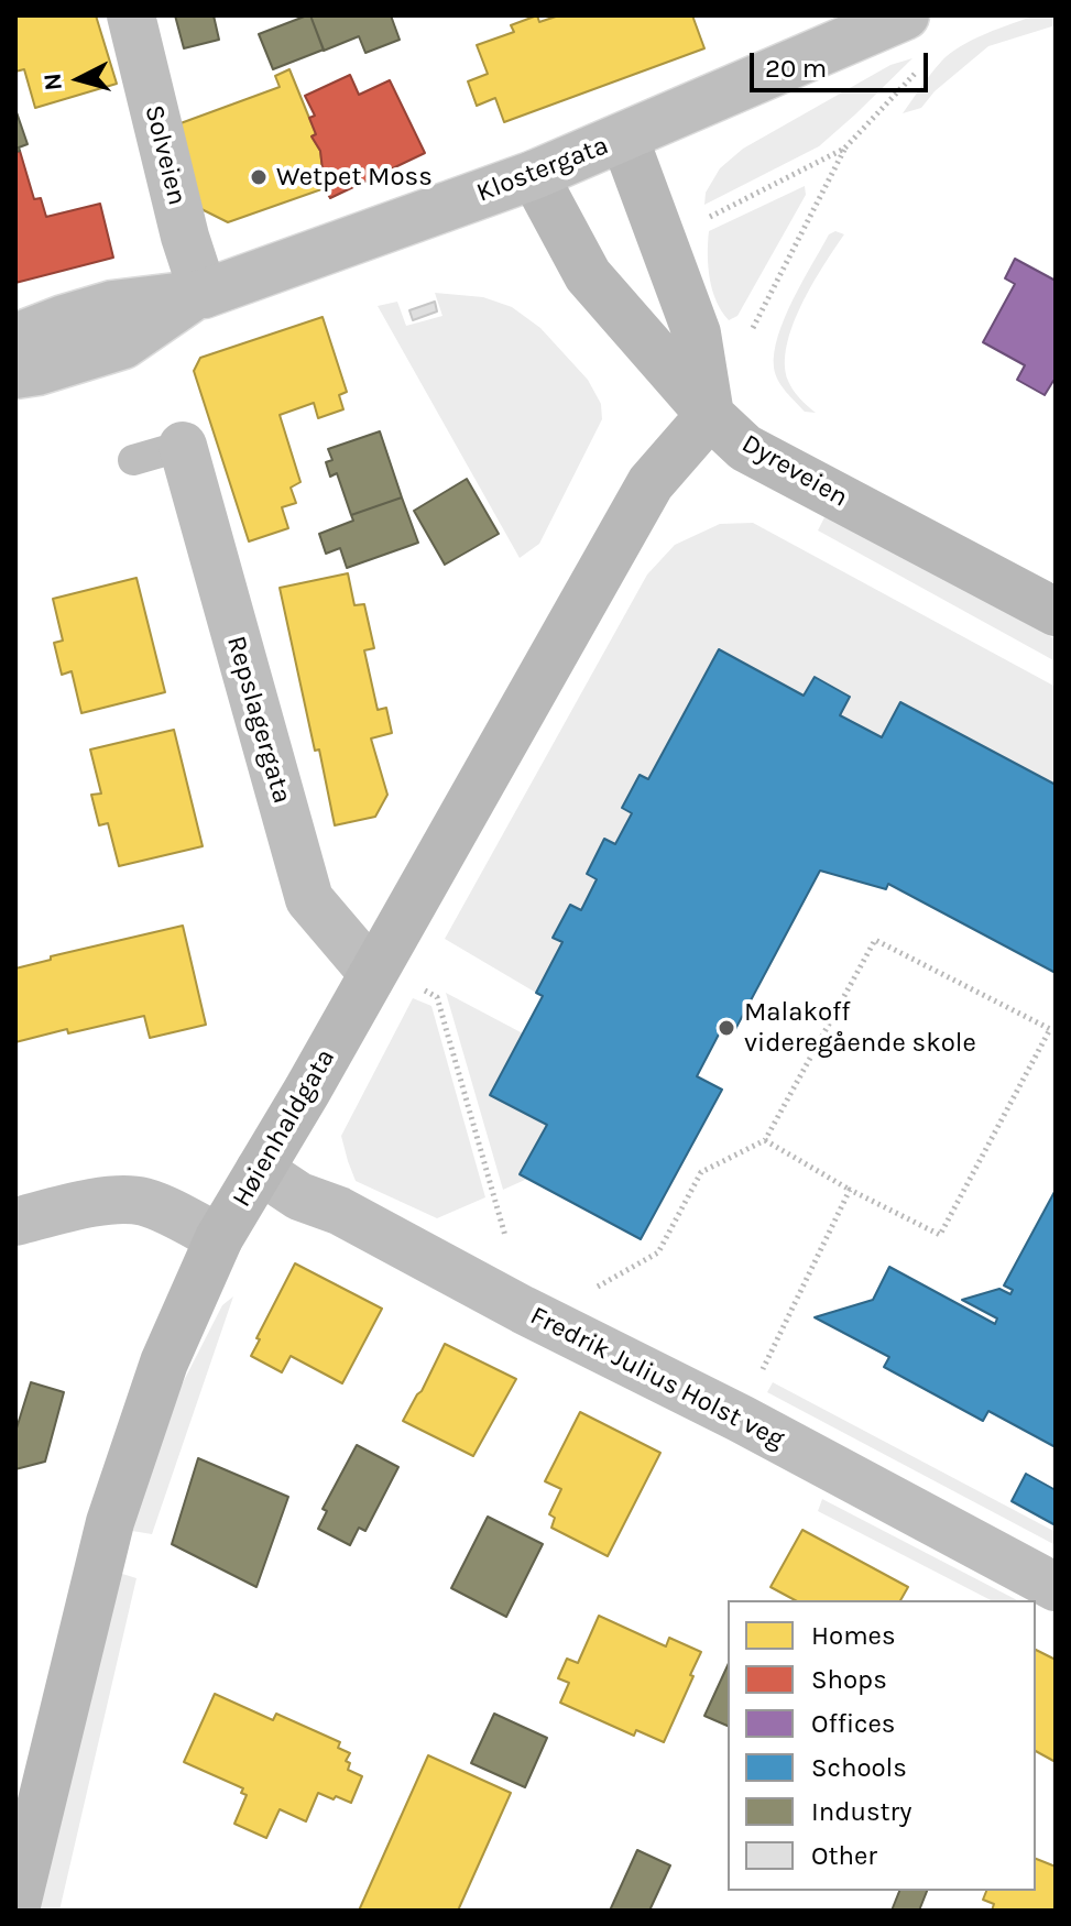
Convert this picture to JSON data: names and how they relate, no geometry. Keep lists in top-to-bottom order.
{
  "streets": {
    "street": [
      "Solveien",
      "Klostergata",
      "Dyreveien",
      "Repslagergata",
      "Høienhaldgata",
      "Fredrik Julius Holst veg"
    ]
  },
  "crossings": [
    ["Solveien", "Klostergata"],
    ["Klostergata", "Dyreveien"],
    ["Dyreveien", "Høienhaldgata"],
    ["Repslagergata", "Høienhaldgata"],
    ["Høienhaldgata", "Fredrik Julius Holst veg"]
  ],
  "places": ["Wetpet Moss", "Malakoff videregående skole"],
  "legend": [
    "Homes",
    "Shops",
    "Offices",
    "Schools",
    "Industry",
    "Other"
  ],
  "scale_bar": "20 m",
  "north": "left"
}
